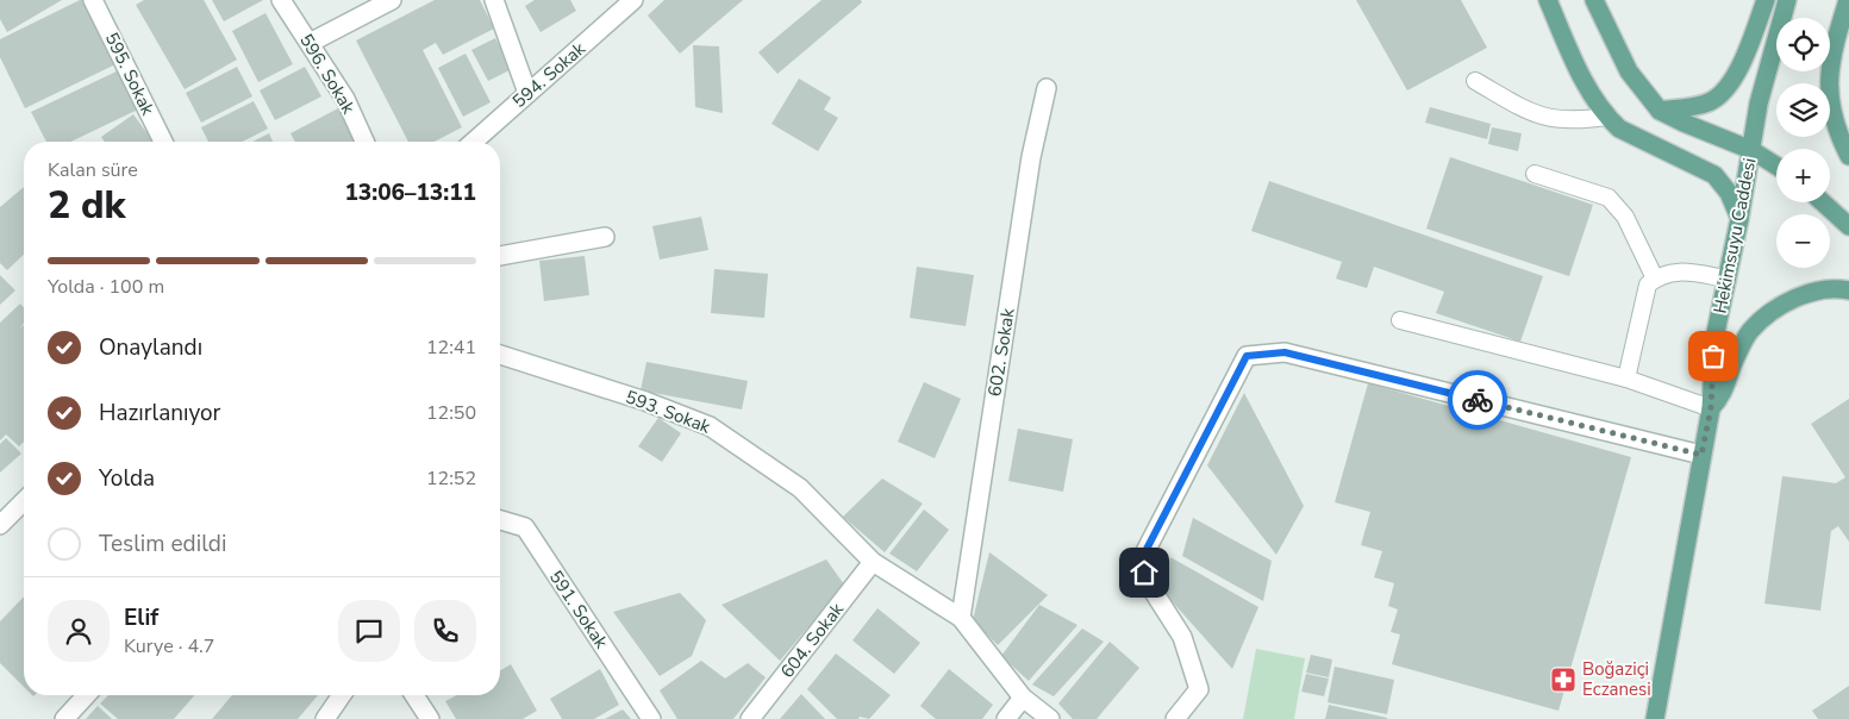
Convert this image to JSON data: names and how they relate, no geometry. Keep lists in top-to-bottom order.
{
  "streets": {
    "main road": ["Hekimsuyu Caddesi"],
    "street": [
      "595. Sokak",
      "596. Sokak",
      "594. Sokak",
      "602. Sokak",
      "593. Sokak",
      "591. Sokak",
      "604. Sokak"
    ]
  },
  "crossings": [
    ["602. Sokak", "593. Sokak"],
    ["593. Sokak", "604. Sokak"]
  ],
  "places": {
    "pharmacy": ["Boğaziçi Eczanesi"]
  },
  "page": {
    "map_buttons": ["+", "−"],
    "heading": ["2 dk", "Kalan süre", "13:06–13:11"],
    "panel": ["Elif", "Kurye · 4.7"],
    "bar": "Yolda · 100 m",
    "list": [
      ["Onaylandı", "12:41"],
      ["Hazırlanıyor", "12:50"],
      ["Yolda", "12:52"],
      "Teslim edildi"
    ]
  }
}
